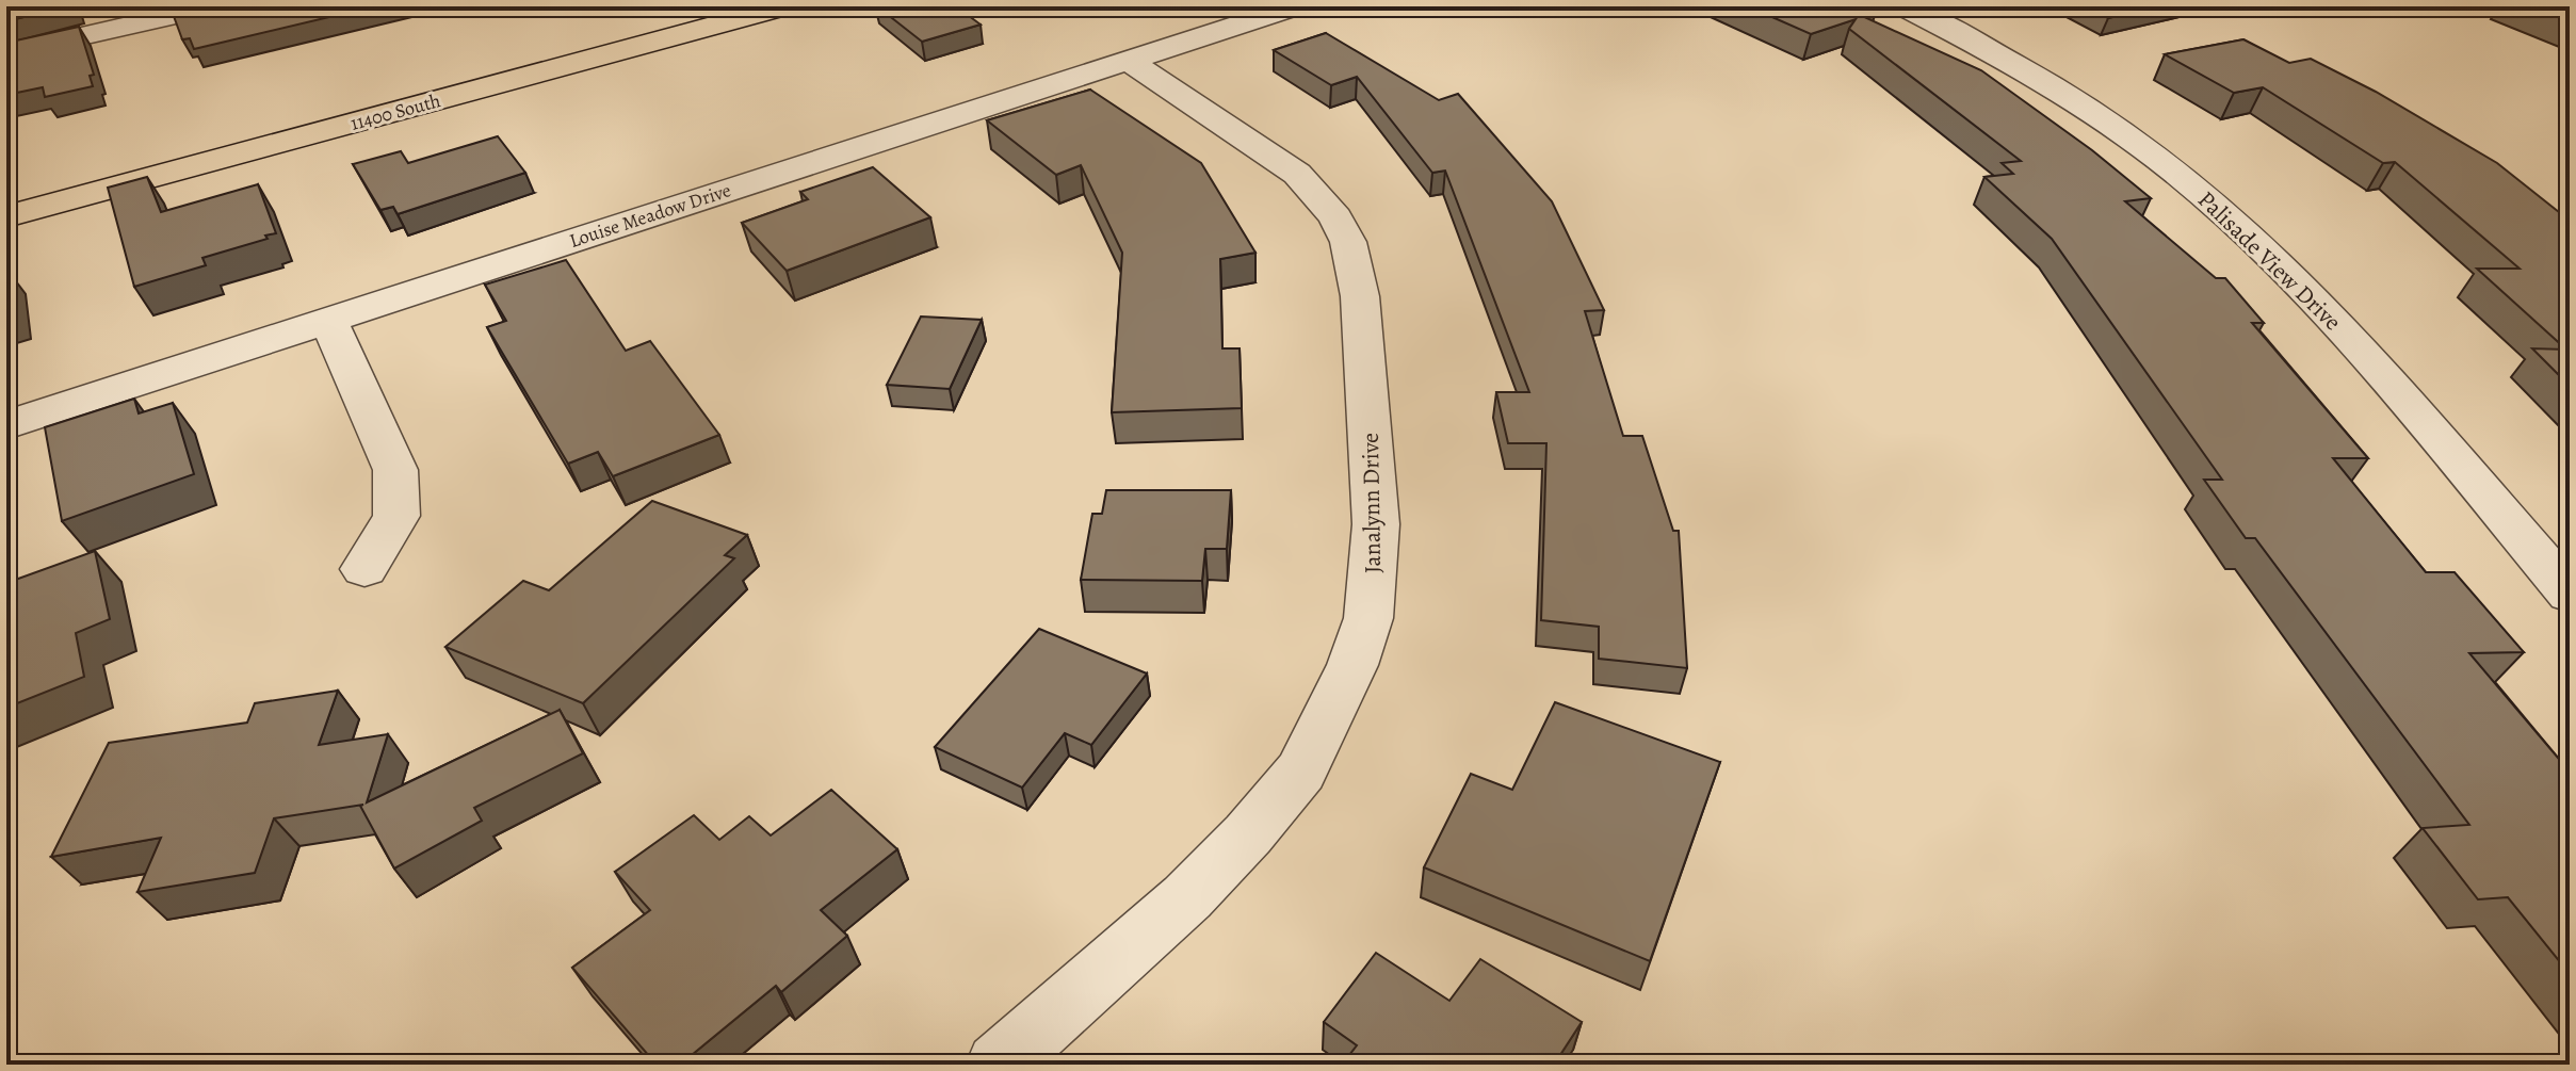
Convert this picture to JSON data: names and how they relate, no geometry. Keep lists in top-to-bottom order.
{
  "streets": {
    "main road": ["11400 South"],
    "street": ["Louise Meadow Drive", "Palisade View Drive", "Janalynn Drive"]
  },
  "crossings": [
    ["Louise Meadow Drive", "Janalynn Drive"]
  ]
}
